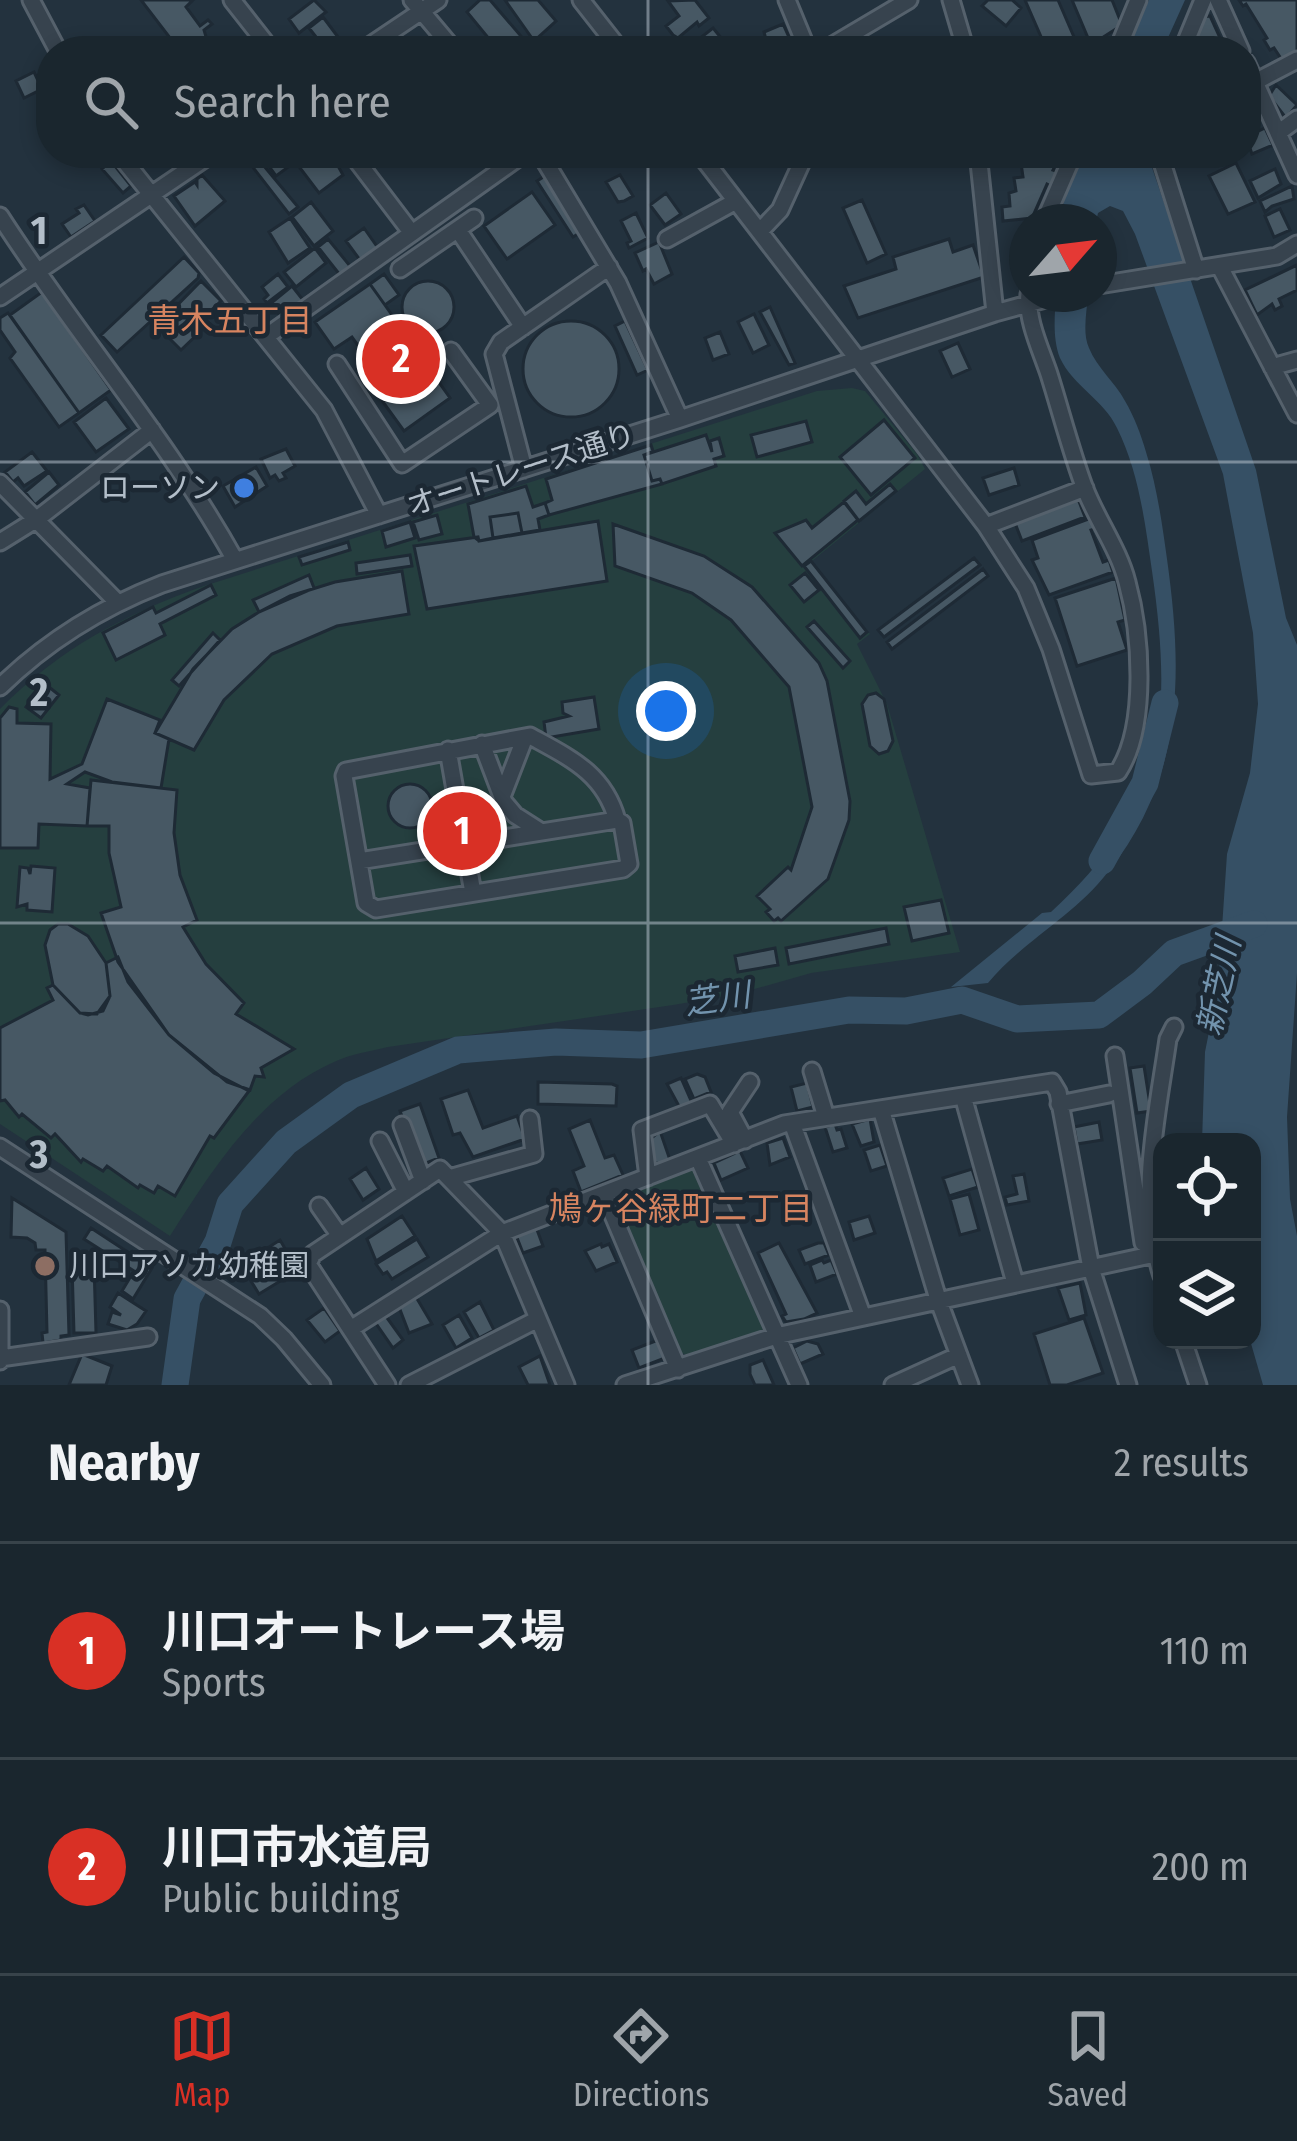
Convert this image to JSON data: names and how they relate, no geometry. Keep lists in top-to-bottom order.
{
  "streets": {
    "street": ["オートレース通り"]
  },
  "districts": ["青木五丁目", "鳩ヶ谷緑町二丁目"],
  "water": ["新芝川", "芝川"],
  "places": ["ローソン", "川口アソカ幼稚園"],
  "north": "top right",
  "page": {
    "search": "Search here",
    "pins": ["2", "1"],
    "heading": ["Nearby", "2 results"],
    "list": [
      {
        "mark": "1",
        "name": "川口オートレース場",
        "note": "Sports",
        "value": "110 m"
      },
      {
        "mark": "2",
        "name": "川口市水道局",
        "note": "Public building",
        "value": "200 m"
      }
    ],
    "nav": ["Map", "Directions", "Saved"]
  },
  "grid": {
    "rows": ["1", "2", "3"]
  }
}
